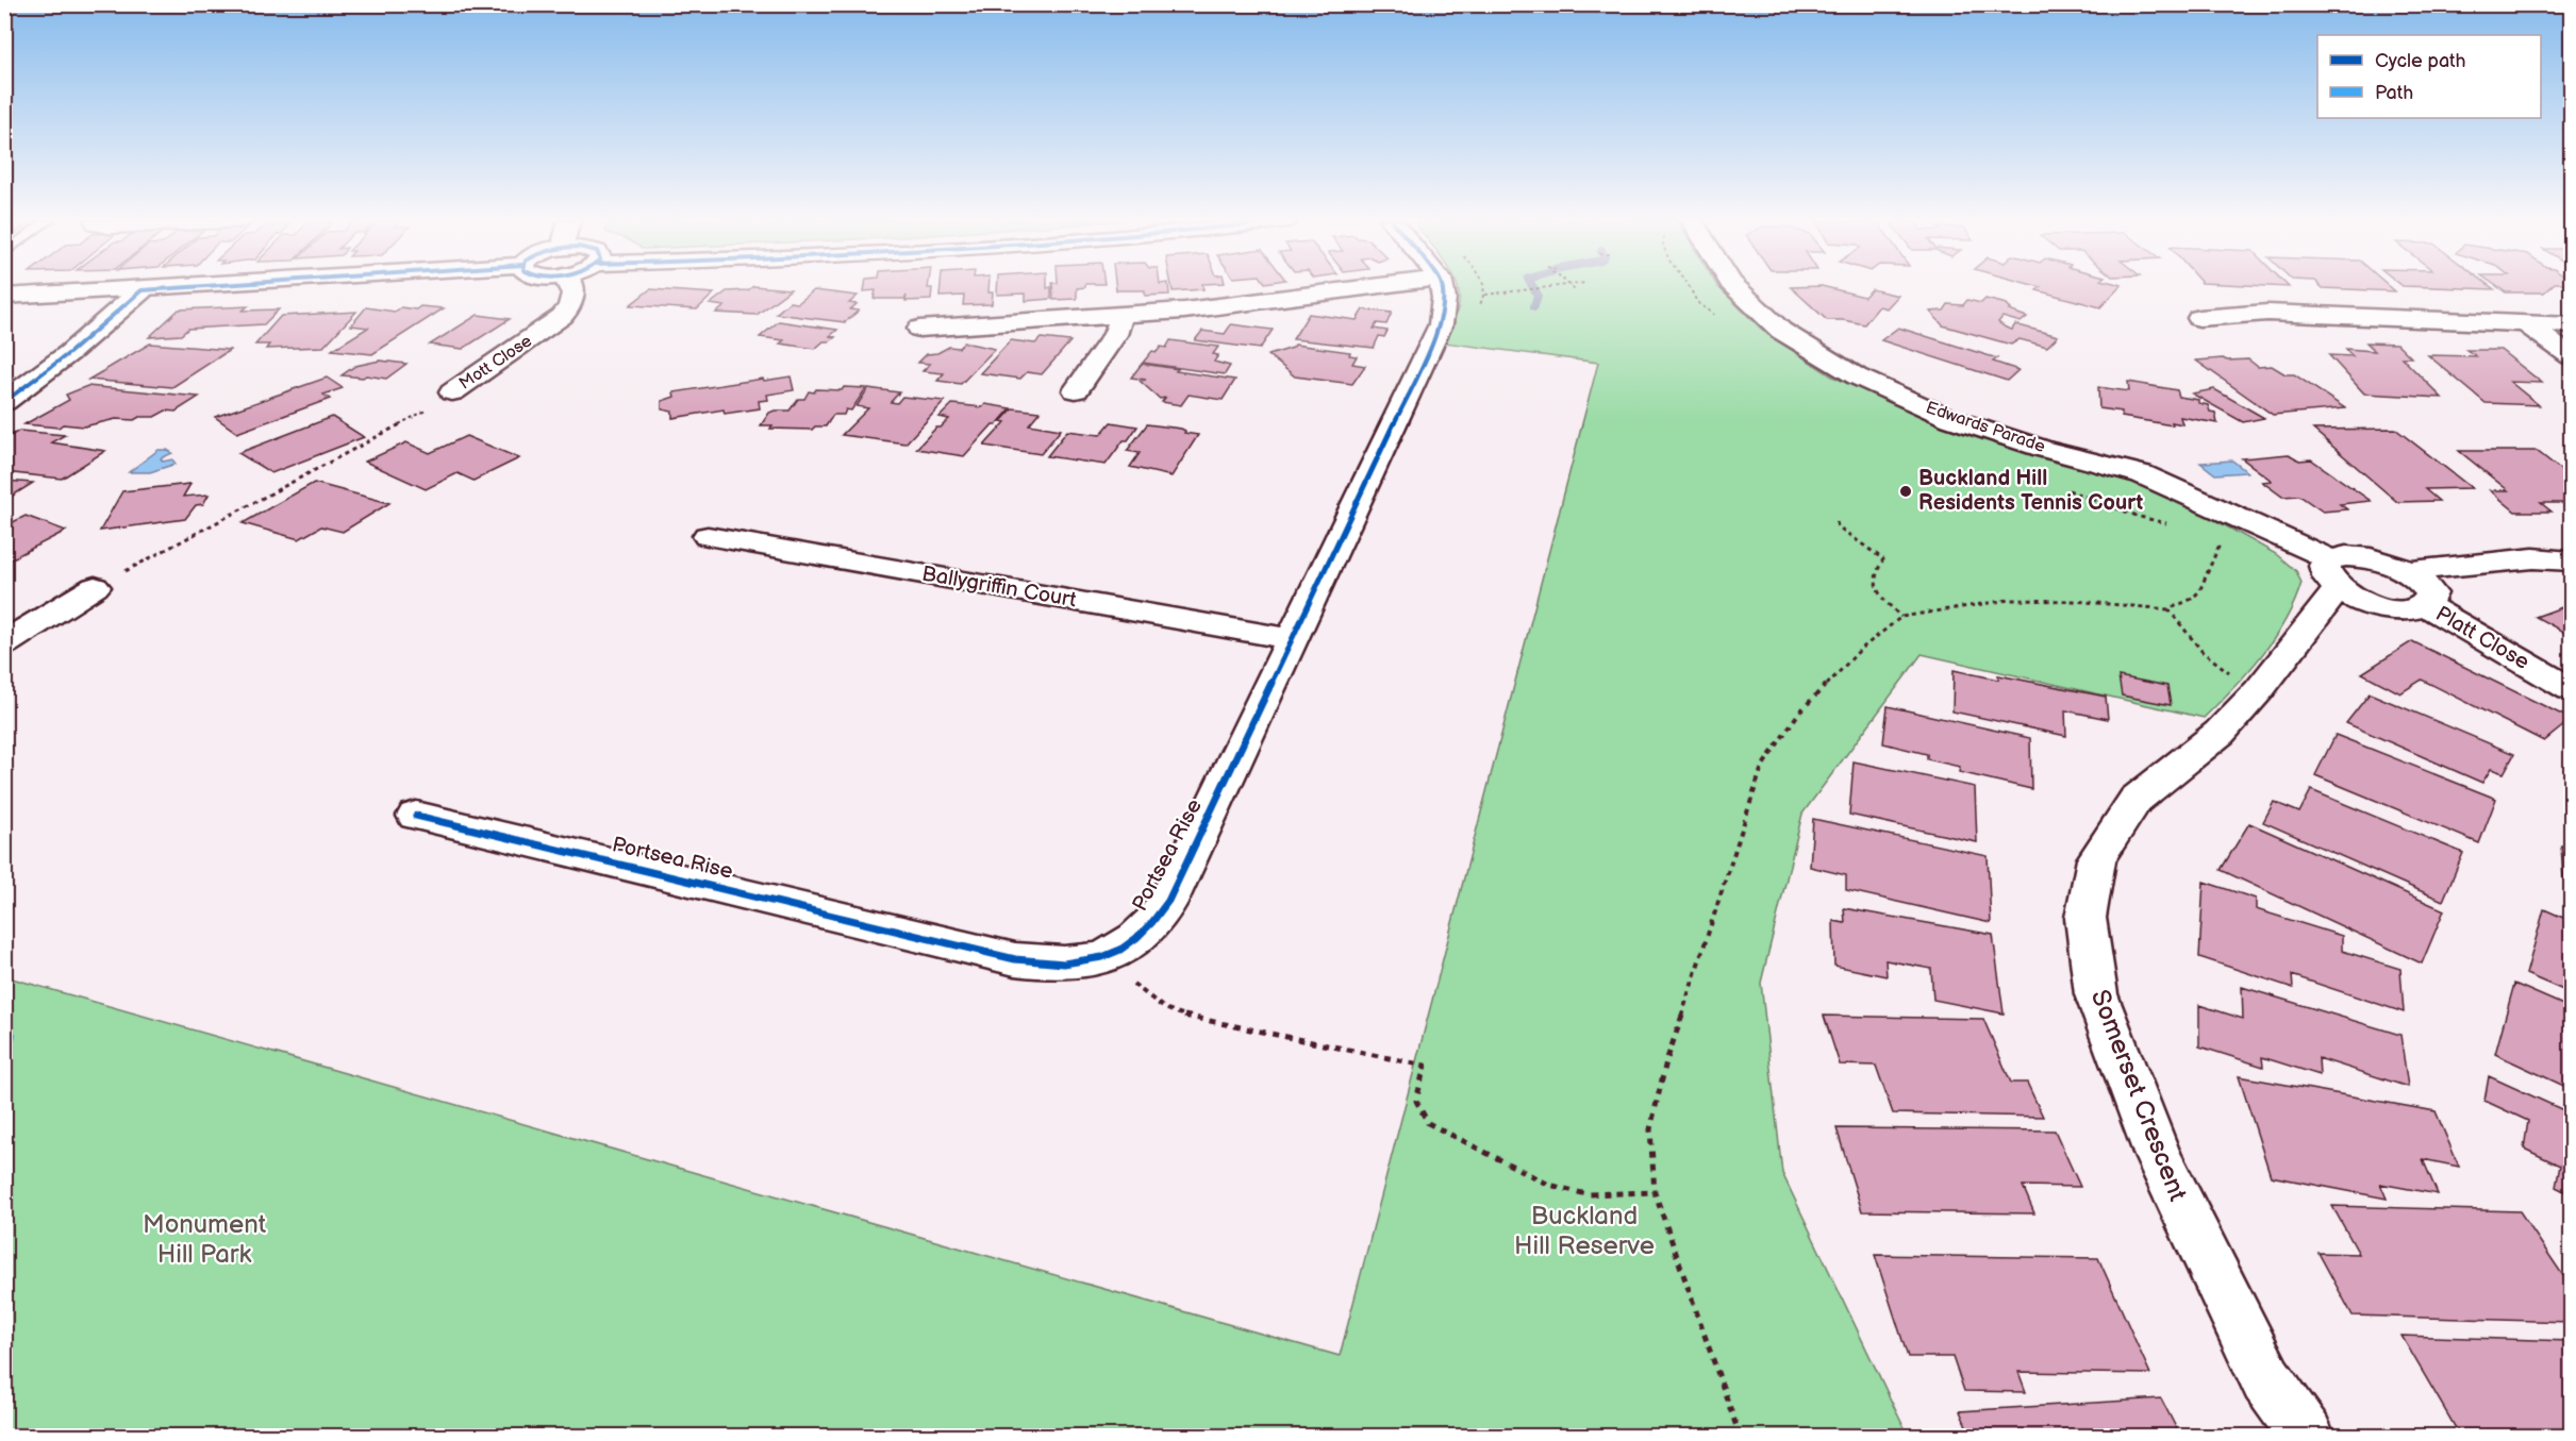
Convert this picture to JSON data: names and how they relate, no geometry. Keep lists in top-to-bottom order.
{
  "streets": {
    "street": [
      "Mott Close",
      "Edwards Parade",
      "Ballygriffin Court",
      "Platt Close",
      "Portsea Rise",
      "Somerset Crescent"
    ]
  },
  "crossings": [
    ["Edwards Parade", "Somerset Crescent"],
    ["Ballygriffin Court", "Portsea Rise"]
  ],
  "parks": ["Buckland Hill Reserve", "Monument Hill Park"],
  "places": ["Buckland Hill Residents Tennis Court"],
  "legend": ["Cycle path", "Path"]
}
